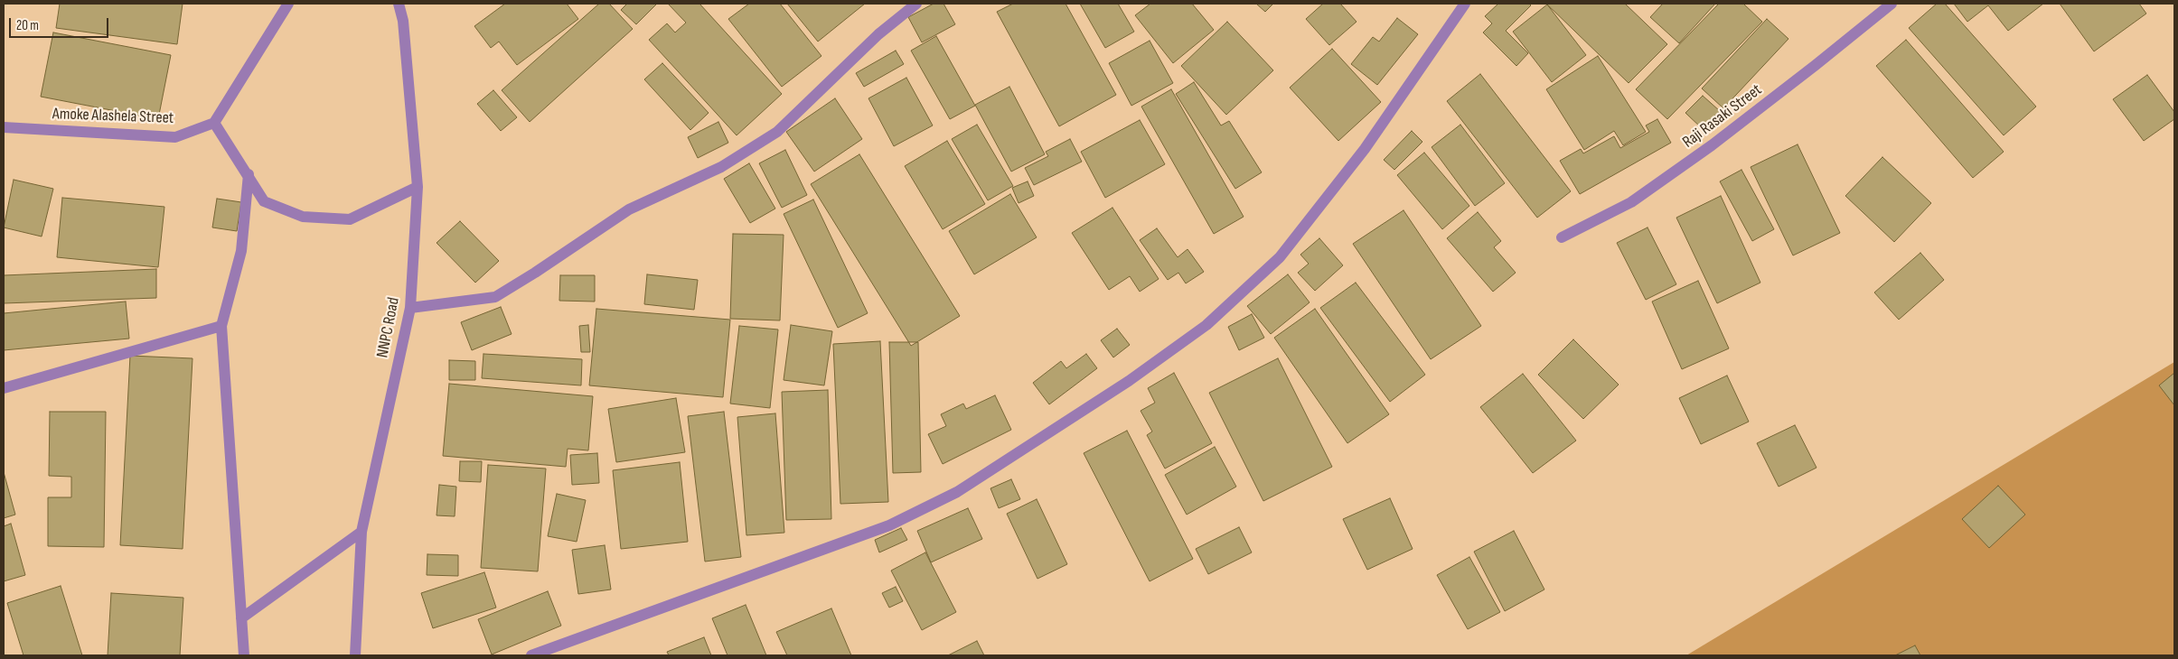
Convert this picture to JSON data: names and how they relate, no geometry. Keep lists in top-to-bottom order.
{
  "streets": {
    "street": ["Amoke Alashela Street", "Raji Rasaki Street", "NNPC Road"]
  },
  "scale_bar": "20 m"
}
